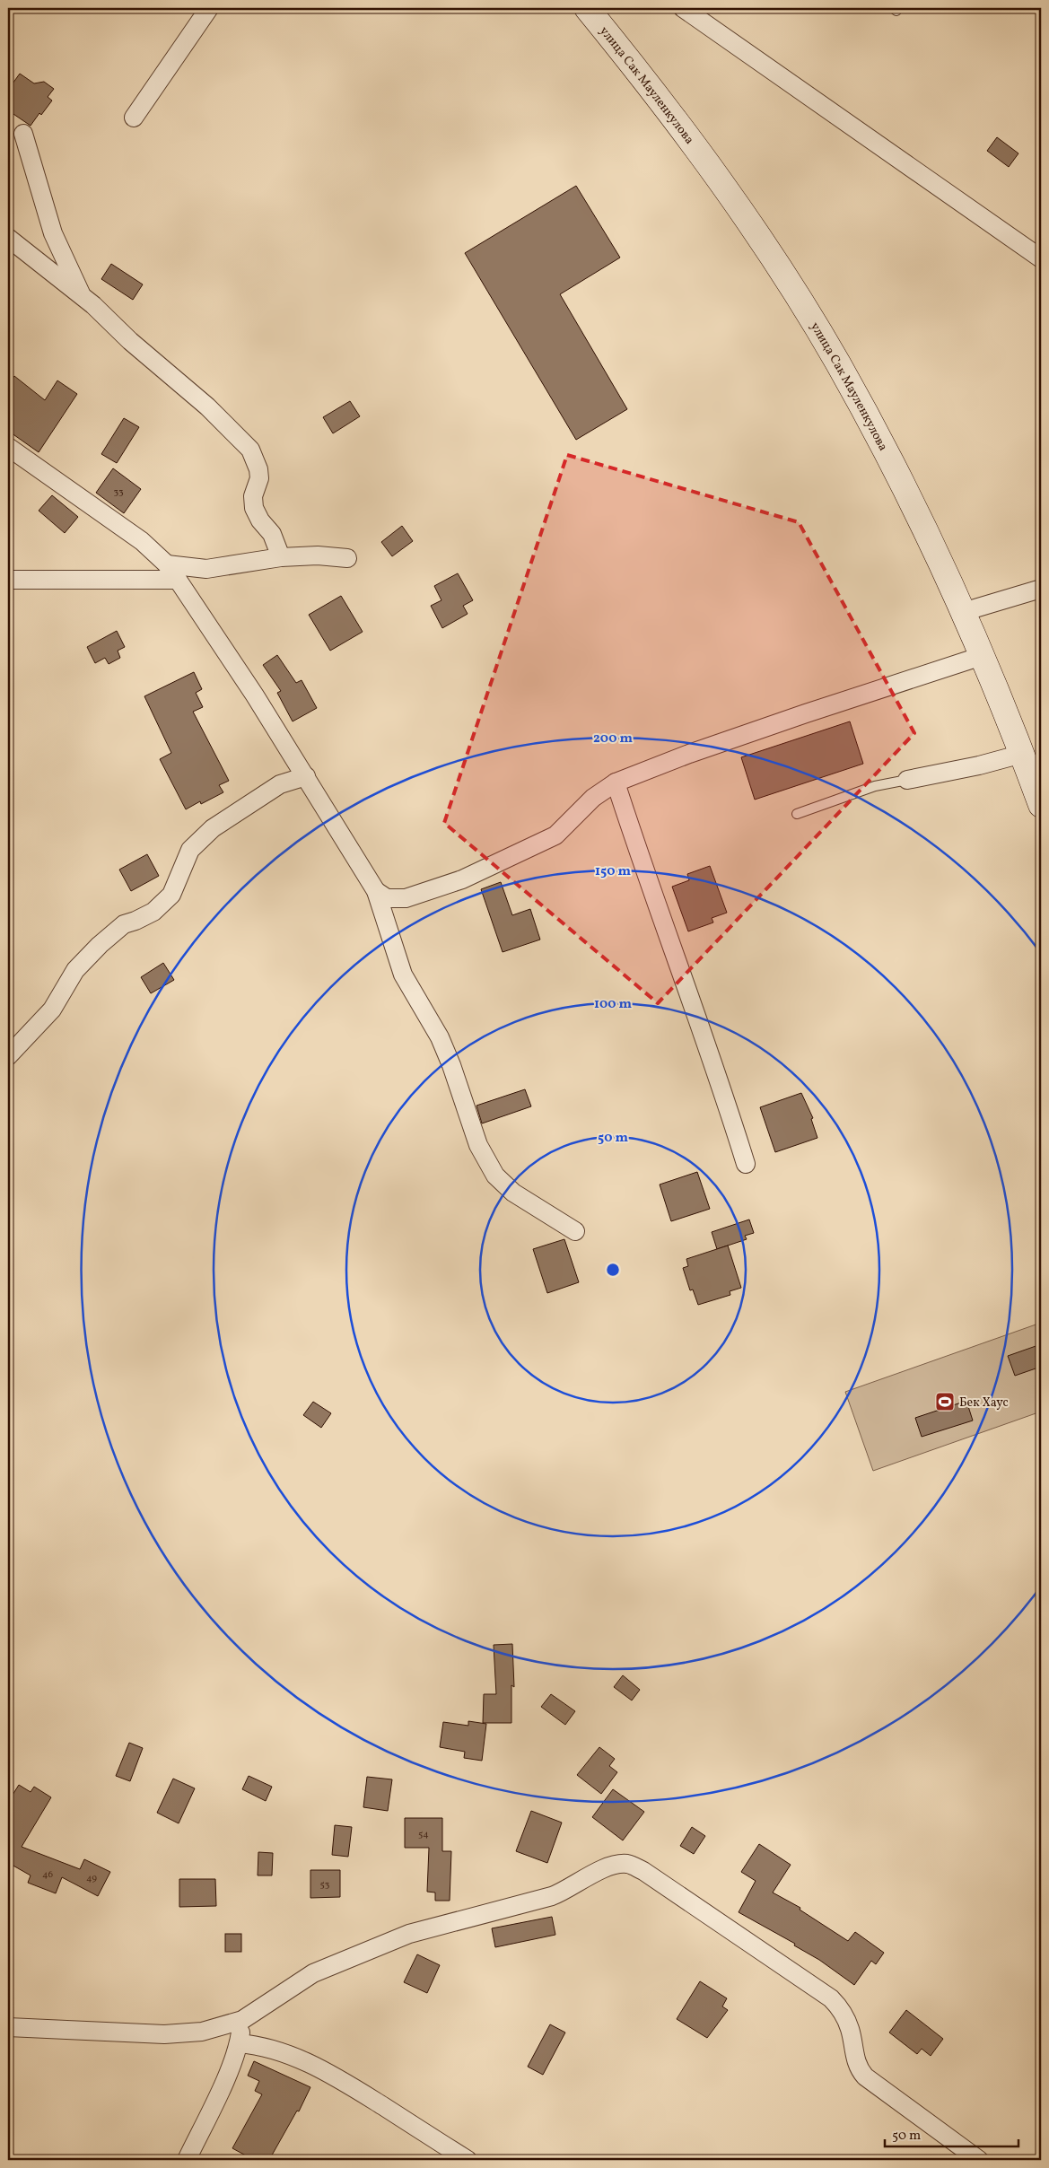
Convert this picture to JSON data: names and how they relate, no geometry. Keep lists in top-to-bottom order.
{
  "streets": {
    "main road": ["улица Сак Мауленкулова"]
  },
  "places": {
    "sports": ["Бек Хаус"]
  },
  "house_numbers": [
    "33",
    "54",
    "46",
    "49",
    "53"
  ],
  "scale_bar": "50 m",
  "rings": [
    "200 m",
    "150 m",
    "100 m",
    "50 m"
  ]
}
